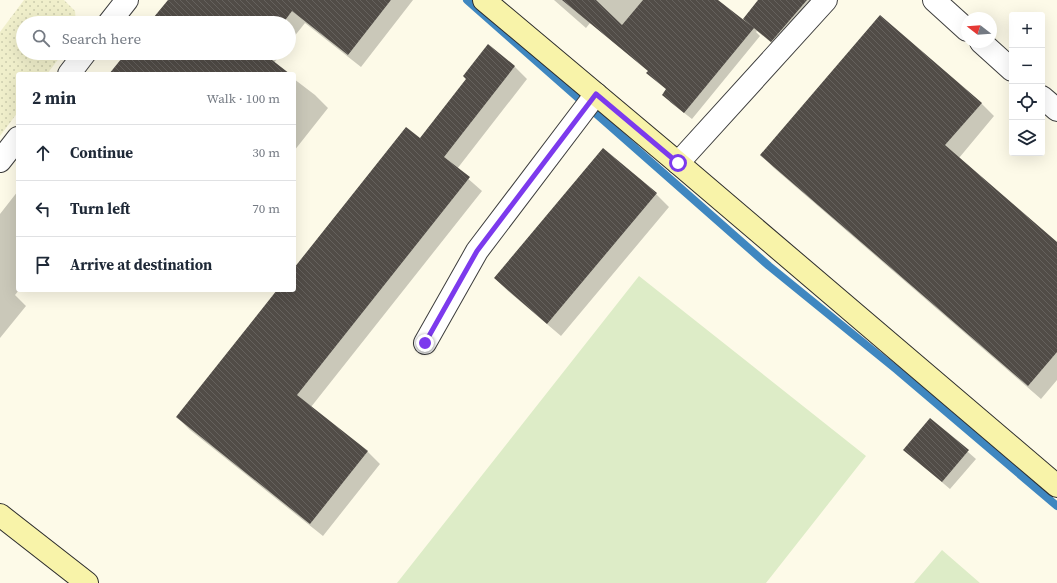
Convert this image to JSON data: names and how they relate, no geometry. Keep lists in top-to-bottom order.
{
  "north": "left",
  "page": {
    "map_buttons": ["+", "−"],
    "search": "Search here",
    "heading": ["2 min", "Walk · 100 m"],
    "list": [
      ["Continue", "30 m"],
      ["Turn left", "70 m"],
      "Arrive at destination"
    ]
  }
}
